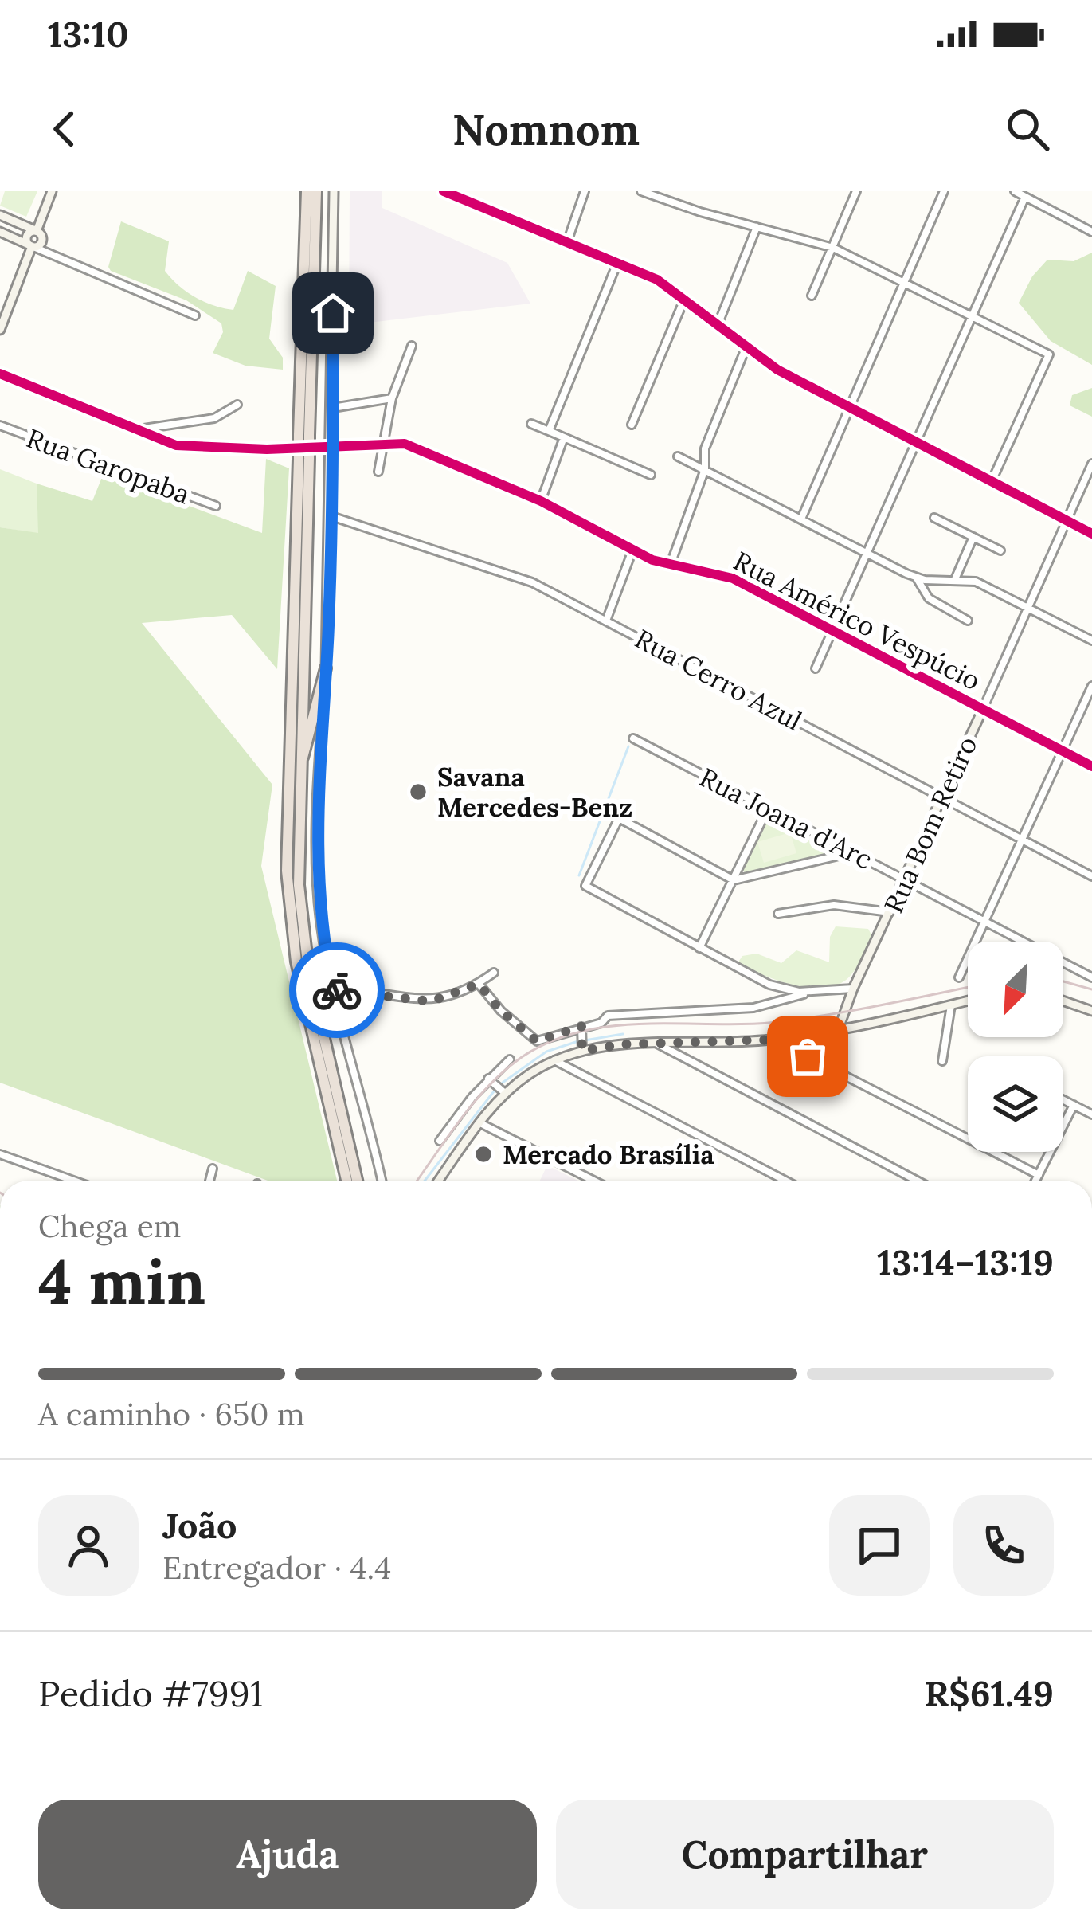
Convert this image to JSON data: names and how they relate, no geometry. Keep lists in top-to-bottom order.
{
  "streets": {
    "street": [
      "Rua Garopaba",
      "Rua Américo Vespúcio",
      "Rua Cerro Azul",
      "Rua Joana d'Arc",
      "Rua Bom Retiro"
    ]
  },
  "crossings": [
    ["Rua Américo Vespúcio", "Rua Bom Retiro"],
    ["Rua Cerro Azul", "Rua Bom Retiro"],
    ["Rua Joana d'Arc", "Rua Bom Retiro"]
  ],
  "places": ["Savana Mercedes-Benz", "Mercado Brasília"],
  "north": "bottom left",
  "page": {
    "status": "13:10",
    "header": "Nomnom",
    "heading": ["4 min", "Chega em", "13:14–13:19"],
    "panel": [
      "João",
      "Entregador · 4.4",
      "Pedido #7991",
      "R$61.49"
    ],
    "bar": "A caminho · 650 m",
    "buttons": ["Ajuda", "Compartilhar"]
  }
}
